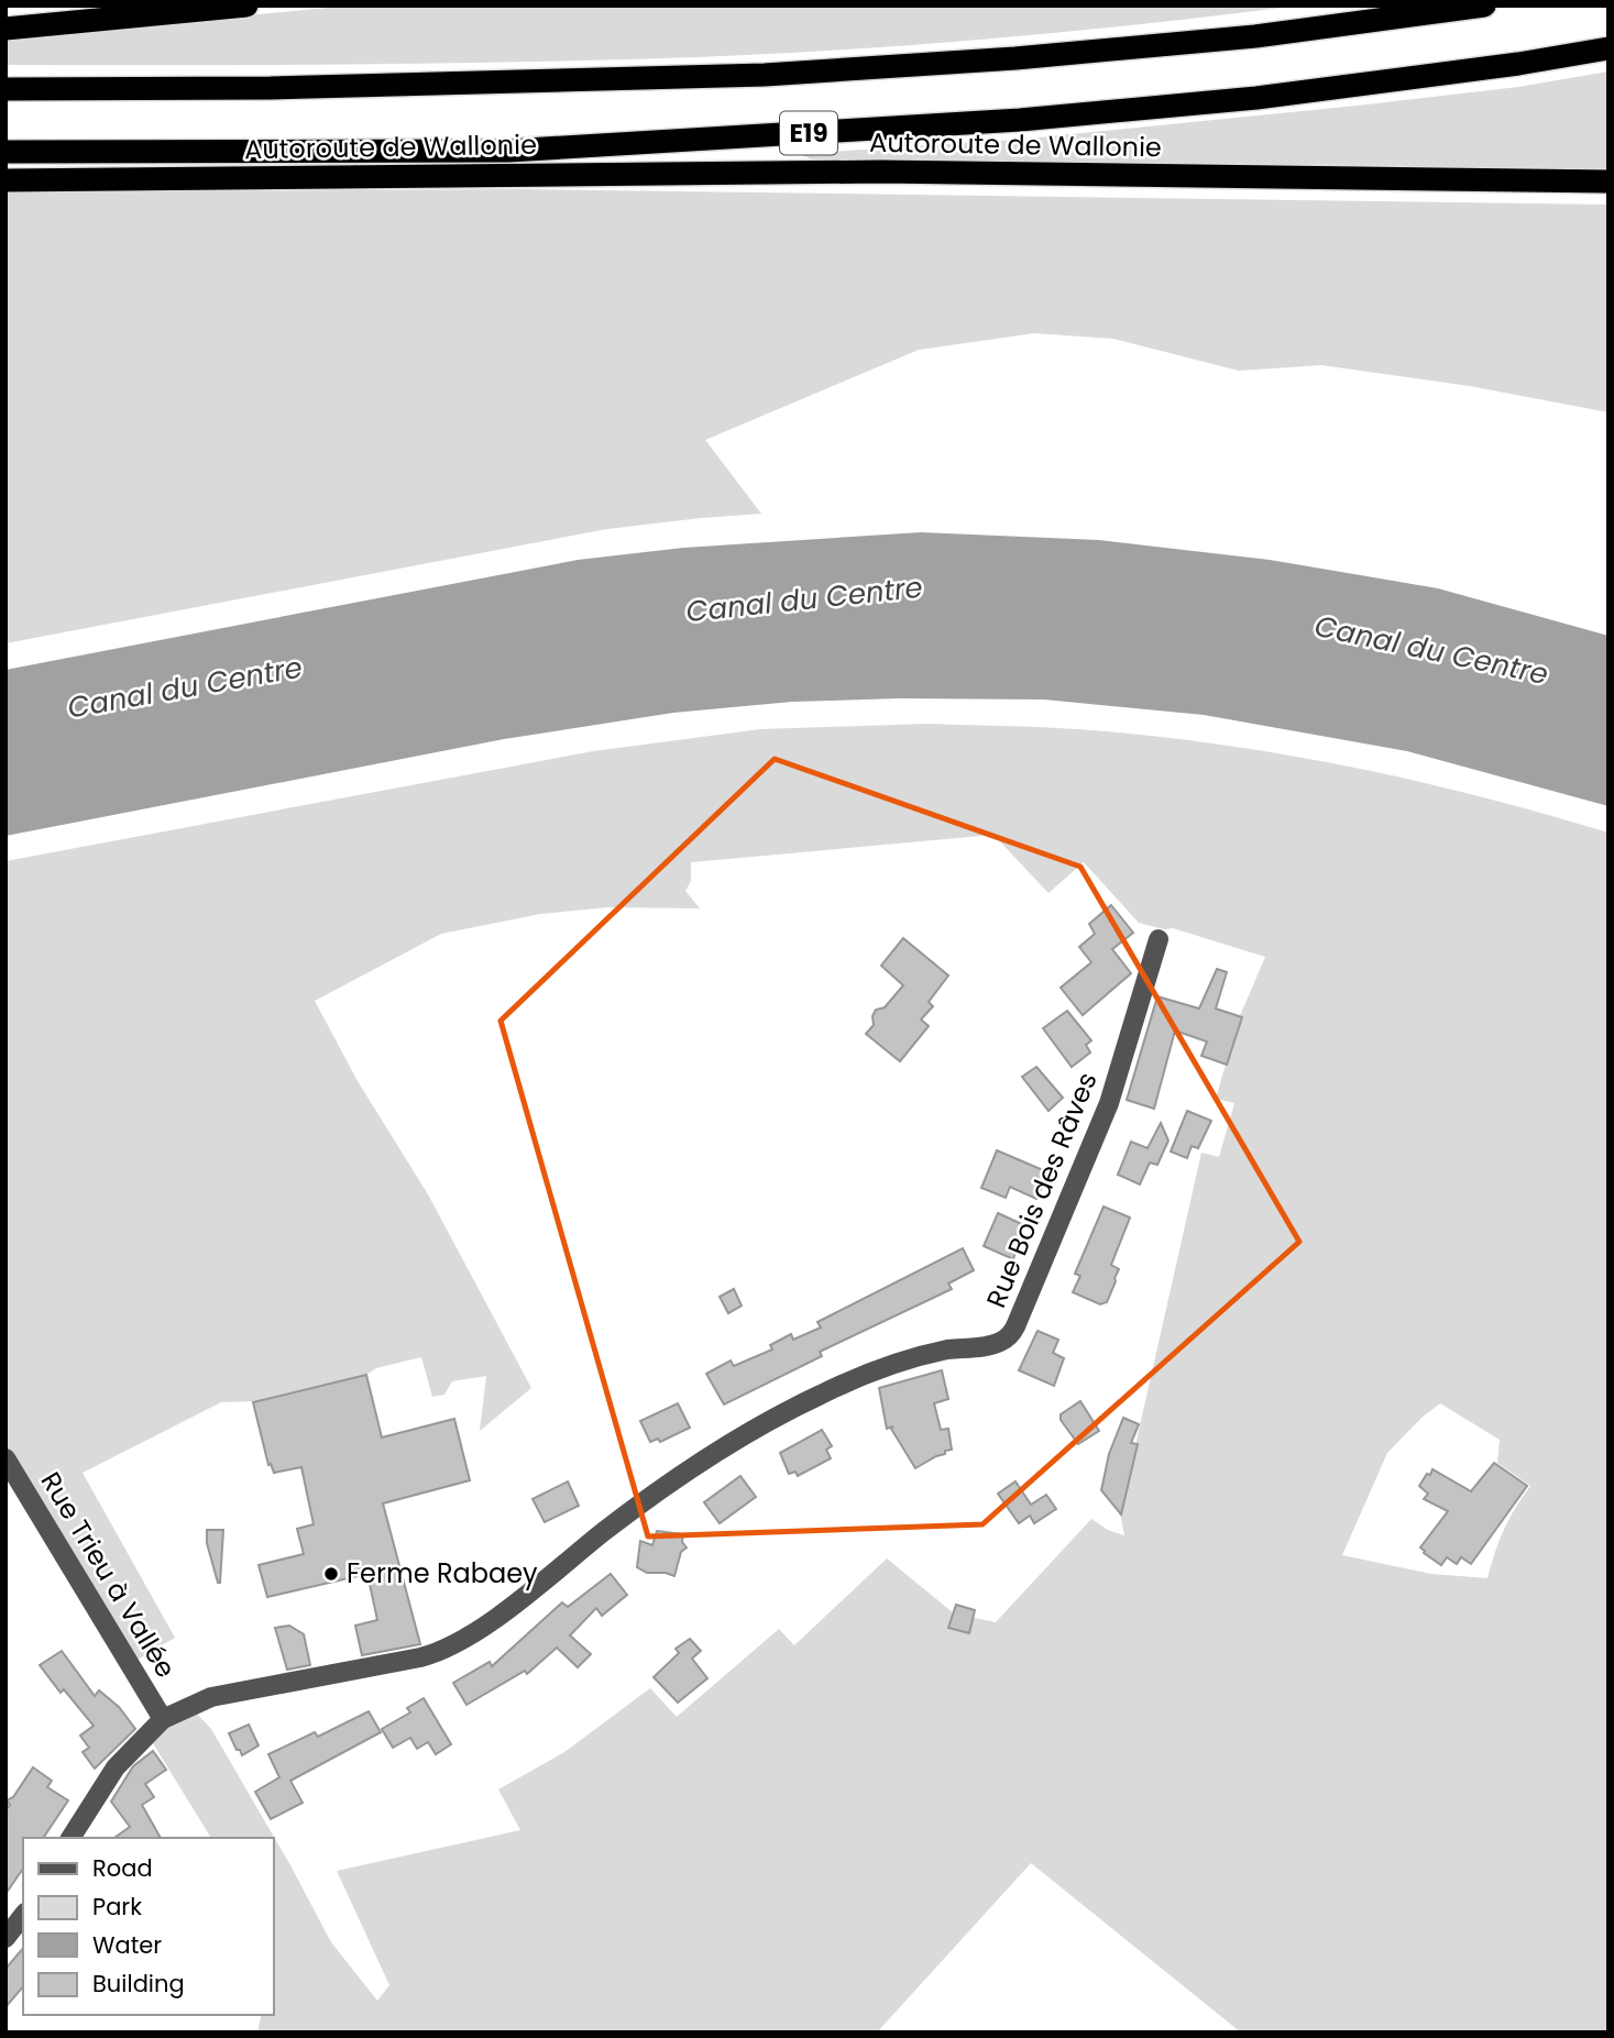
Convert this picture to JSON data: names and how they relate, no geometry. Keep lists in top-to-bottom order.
{
  "streets": {
    "highway": ["E19", "Autoroute de Wallonie"],
    "street": ["Rue Bois des Râves", "Rue Trieu à Vallée"]
  },
  "crossings": [
    ["Rue Bois des Râves", "Rue Trieu à Vallée"]
  ],
  "water": ["Canal du Centre"],
  "places": ["Ferme Rabaey"],
  "legend": [
    "Road",
    "Park",
    "Water",
    "Building"
  ]
}
